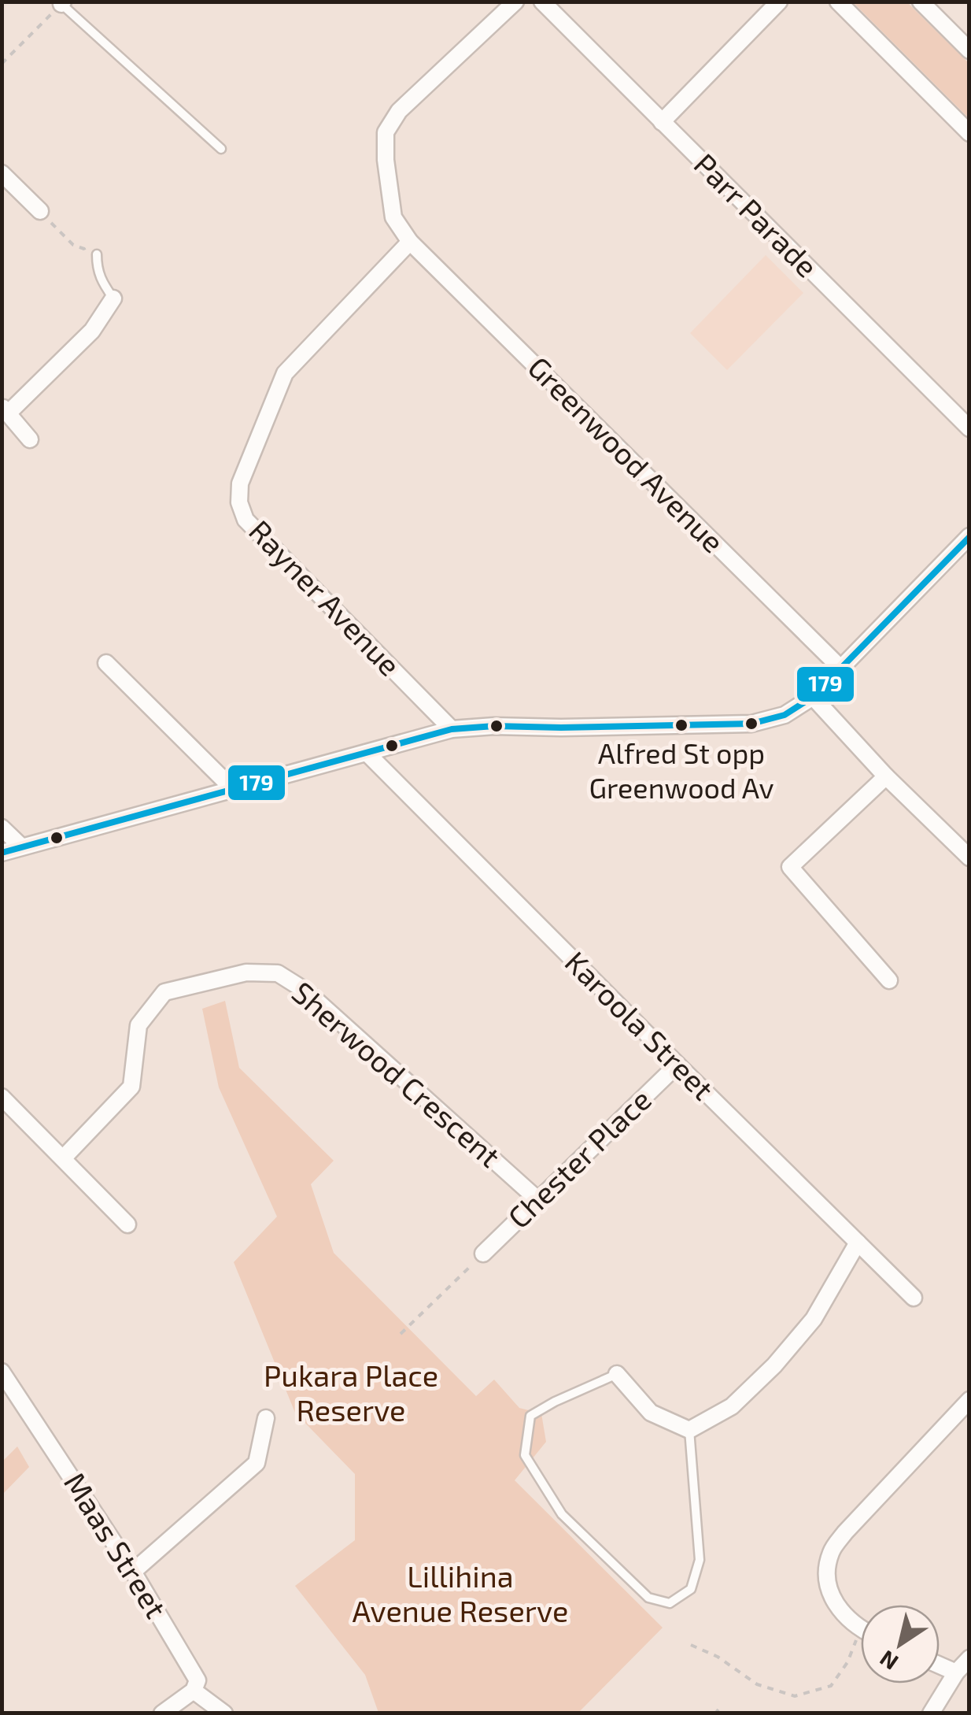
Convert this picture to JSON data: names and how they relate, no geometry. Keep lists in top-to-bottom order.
{
  "streets": {
    "street": [
      "Parr Parade",
      "Greenwood Avenue",
      "Rayner Avenue",
      "Karoola Street",
      "Sherwood Crescent",
      "Chester Place",
      "Maas Street"
    ]
  },
  "crossings": [
    ["Greenwood Avenue", "Rayner Avenue"],
    ["Karoola Street", "Chester Place"],
    ["Sherwood Crescent", "Chester Place"]
  ],
  "parks": ["Pukara Place Reserve", "Lillihina Avenue Reserve"],
  "places": ["Alfred St opp Greenwood Av"],
  "lines": ["transit line 179"],
  "north": "bottom left"
}
